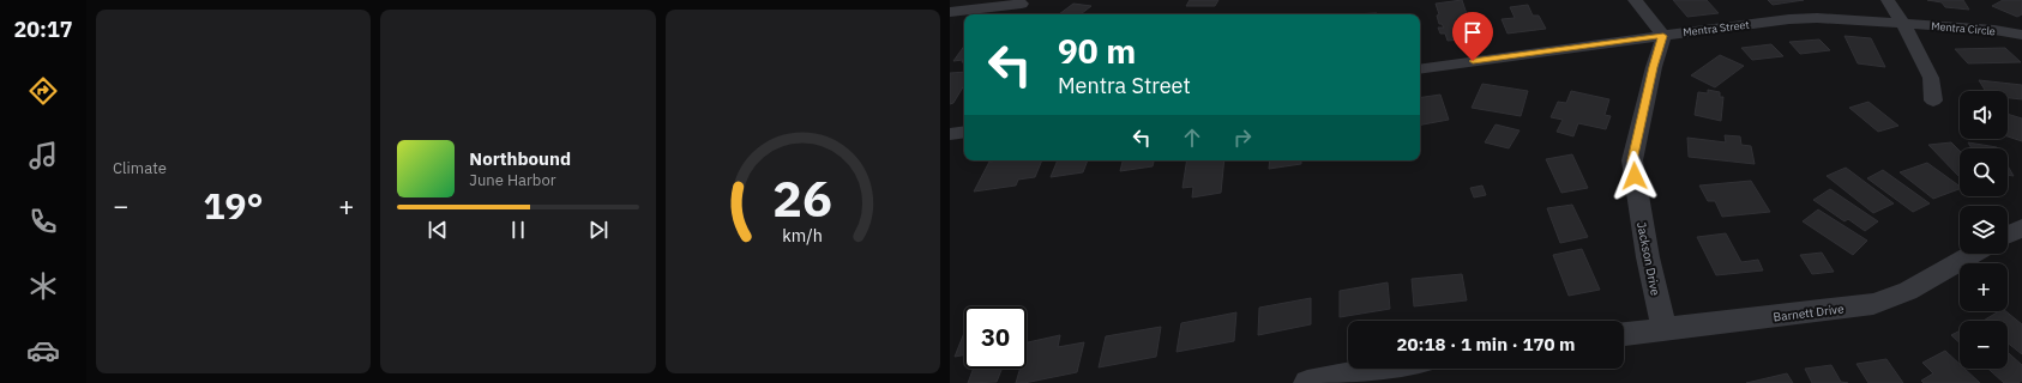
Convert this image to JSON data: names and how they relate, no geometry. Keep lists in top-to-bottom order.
{
  "streets": {
    "street": [
      "Mentra Street",
      "Mentra Circle",
      "Jackson Drive",
      "Barnett Drive"
    ]
  },
  "crossings": [
    ["Mentra Street", "Mentra Circle"],
    ["Mentra Street", "Jackson Drive"],
    ["Jackson Drive", "Barnett Drive"]
  ],
  "page": {
    "tabs": "20:17",
    "tile": "Climate",
    "turn": ["90 m", "Mentra Street"],
    "map_buttons": ["+", "−"],
    "song": ["Northbound", "June Harbor"],
    "heat": ["−", "19°", "+"],
    "limit": "30",
    "trip": "20:18 · 1 min · 170 m",
    "gauge": ["26", "km/h"]
  }
}
